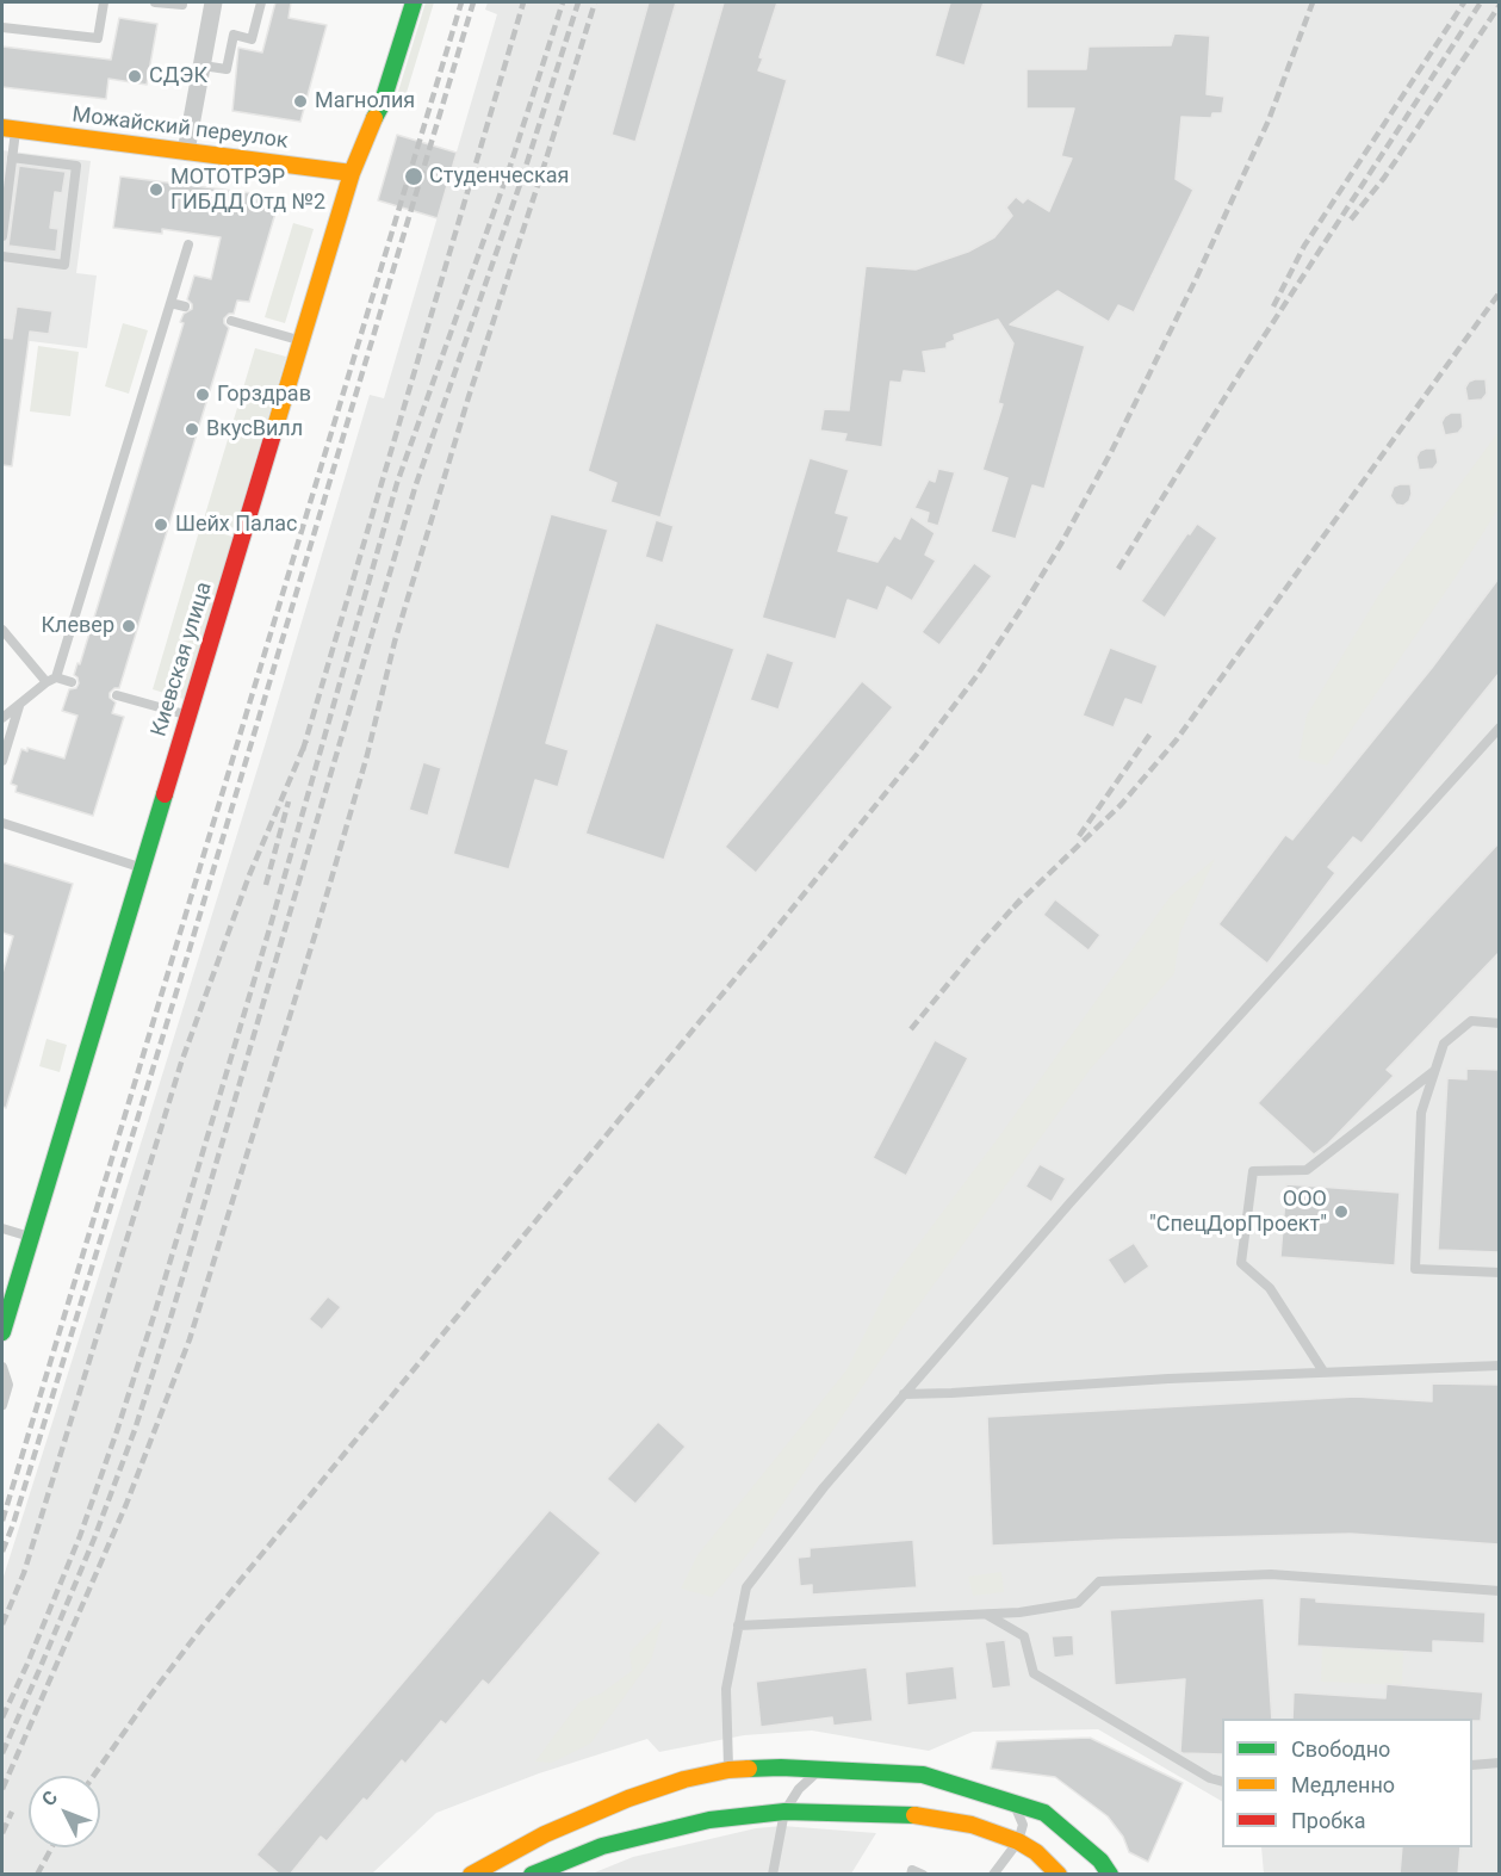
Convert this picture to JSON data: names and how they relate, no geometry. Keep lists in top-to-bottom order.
{
  "streets": {
    "street": ["Можайский переулок", "Киевская улица"]
  },
  "crossings": [
    ["Можайский переулок", "Киевская улица"]
  ],
  "places": [
    "СДЭК",
    "Магнолия",
    "Студенческая",
    "МОТОТРЭР ГИБДД Отд №2",
    "Горздрав",
    "ВкусВилл",
    "Шейх Палас",
    "Клевер",
    "ООО \"СпецДорПроект\""
  ],
  "legend": ["Свободно", "Медленно", "Пробка"],
  "north": "top left"
}
